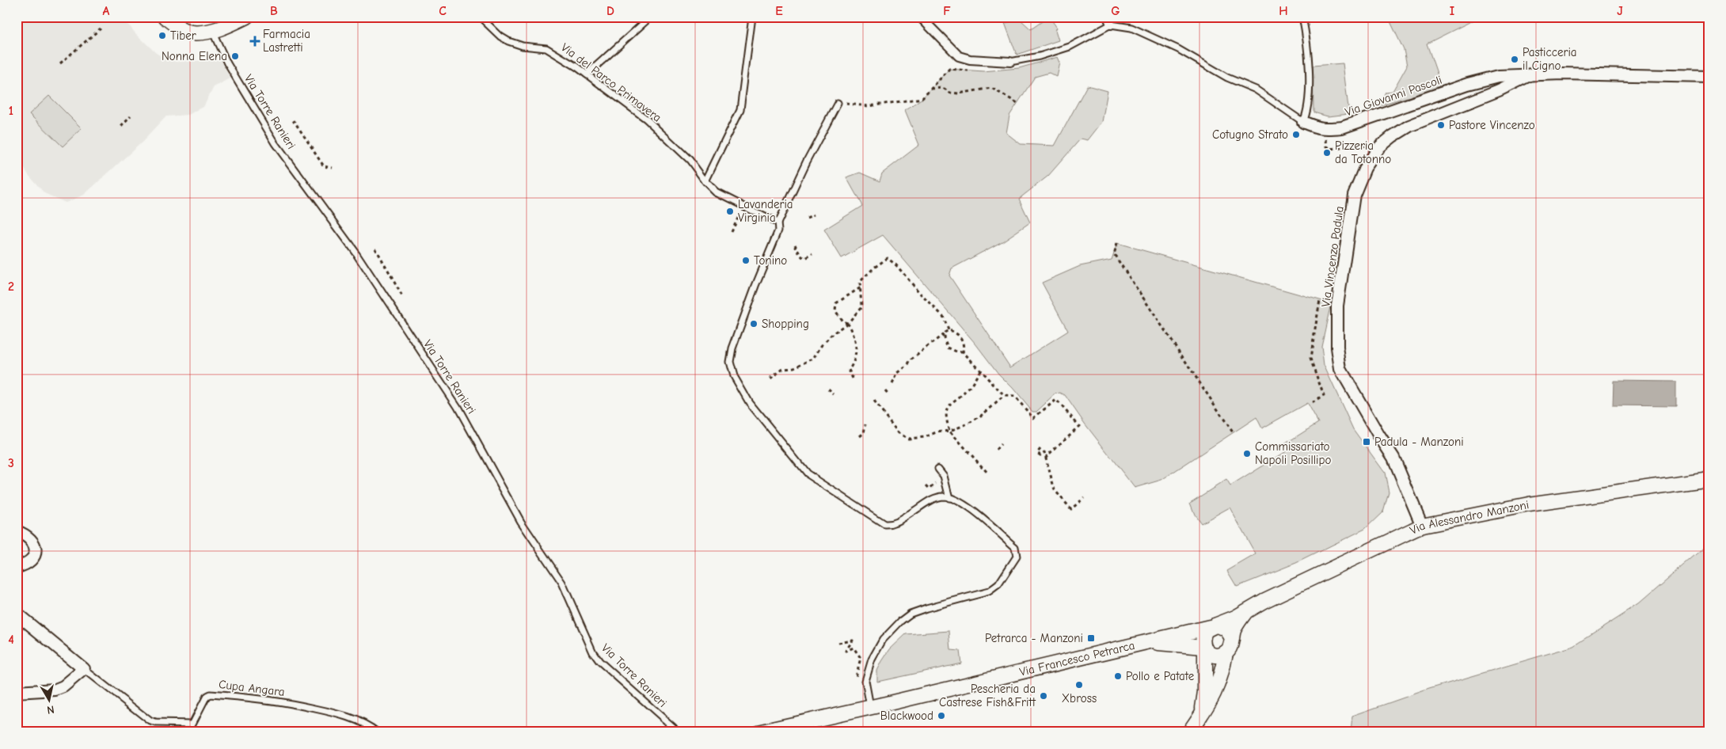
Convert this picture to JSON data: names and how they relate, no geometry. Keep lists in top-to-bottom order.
{
  "streets": {
    "street": [
      "Via Giovanni Pascoli",
      "Via Vincenzo Padula",
      "Via Alessandro Manzoni",
      "Via Francesco Petrarca"
    ],
    "lane": ["Via del Parco Primavera", "Via Torre Ranieri", "Cupa Angara"]
  },
  "crossings": [
    ["Via Giovanni Pascoli", "Via Vincenzo Padula"],
    ["Via Vincenzo Padula", "Via Alessandro Manzoni"],
    ["Via Alessandro Manzoni", "Via Francesco Petrarca"]
  ],
  "places": {
    "other": [
      "Tiber",
      "Nonna Elena",
      "Pasticceria il Cigno",
      "Pastore Vincenzo",
      "Cotugno Strato",
      "Pizzeria da Totonno",
      "Lavanderia Virginia",
      "Tonino",
      "Shopping",
      "Commissariato Napoli Posillipo",
      "Pollo e Patate",
      "Xbross",
      "Pescheria da Castrese Fish&Fritt",
      "Blackwood"
    ],
    "health": ["Farmacia Lastretti"],
    "transit": ["Padula - Manzoni", "Petrarca - Manzoni"]
  },
  "north": "bottom",
  "grid": {
    "columns": [
      "A",
      "B",
      "C",
      "D",
      "E",
      "F",
      "G",
      "H",
      "I",
      "J"
    ],
    "rows": [
      "1",
      "2",
      "3",
      "4"
    ]
  }
}
